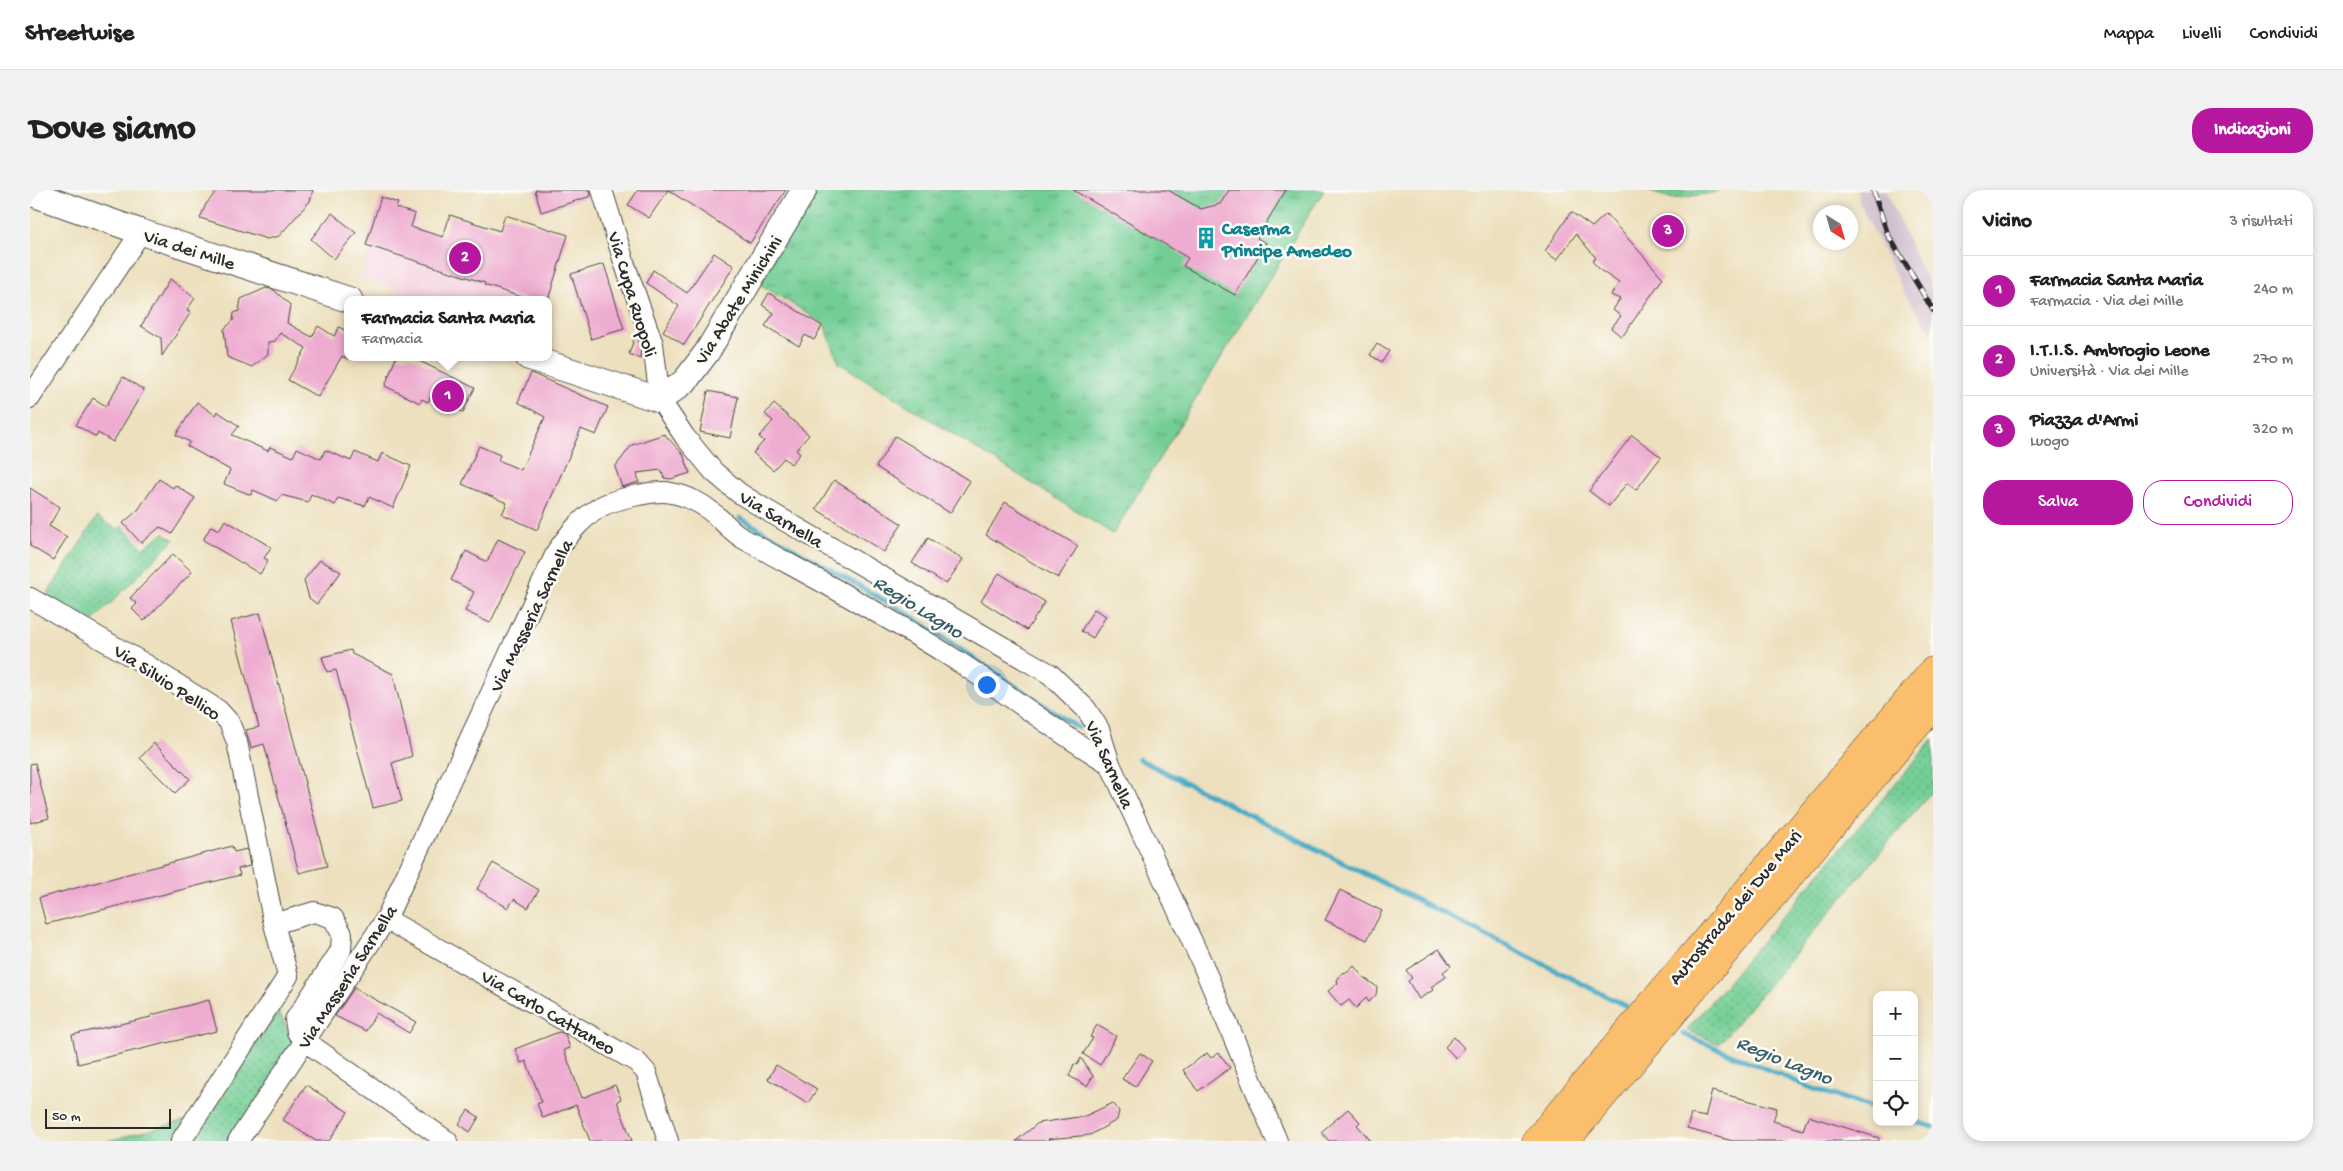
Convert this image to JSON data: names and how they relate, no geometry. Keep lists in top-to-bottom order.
{
  "streets": {
    "highway": ["Autostrada dei Due Mari"],
    "street": [
      "Via dei Mille",
      "Via Cupa Ruopoli",
      "Via Abate Minichini",
      "Via Sarnella",
      "Via Masseria Sarnella",
      "Via Silvio Pellico",
      "Via Carlo Cattaneo"
    ]
  },
  "crossings": [
    ["Via Cupa Ruopoli", "Via Abate Minichini"],
    ["Via Cupa Ruopoli", "Via Sarnella"],
    ["Via Abate Minichini", "Via Sarnella"],
    ["Via Sarnella", "Via Masseria Sarnella"],
    ["Via Masseria Sarnella", "Via Carlo Cattaneo"]
  ],
  "water": ["Regio Lagno"],
  "places": {
    "building": ["Caserma Principe Amedeo"]
  },
  "scale_bar": "50 m",
  "north": "bottom right",
  "page": {
    "header": "Streetwise",
    "nav": ["Mappa", "Livelli", "Condividi"],
    "buttons": [
      "Indicazioni",
      ["Salva", "Condividi"]
    ],
    "title": "Dove siamo",
    "heading": ["Vicino", "3 risultati"],
    "pins": ["3", "2", "1"],
    "list": [
      {
        "mark": "1",
        "name": "Farmacia Santa Maria",
        "note": "Farmacia · Via dei Mille",
        "value": "240 m"
      },
      {
        "mark": "2",
        "name": "I.T.I.S. Ambrogio Leone",
        "note": "Università · Via dei Mille",
        "value": "270 m"
      },
      {
        "mark": "3",
        "name": "Piazza d'Armi",
        "note": "Luogo",
        "value": "320 m"
      }
    ],
    "popup": ["Farmacia Santa Maria", "Farmacia"],
    "map_buttons": ["+", "−"],
    "scale": "50 m"
  }
}
